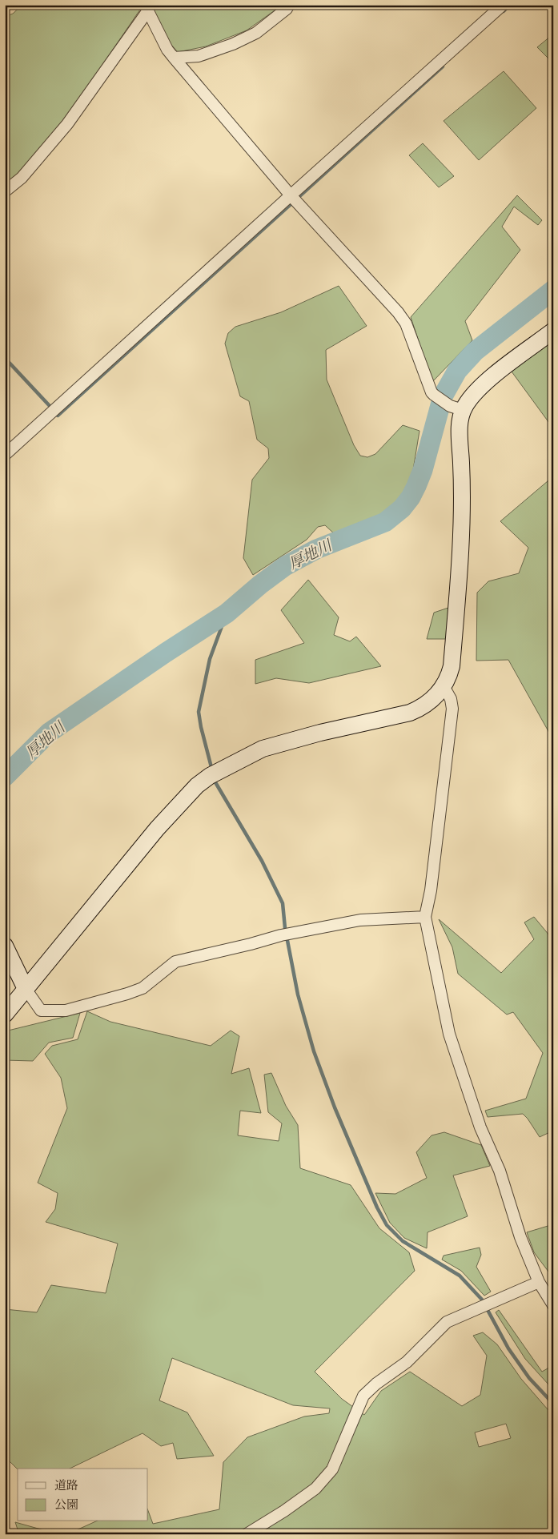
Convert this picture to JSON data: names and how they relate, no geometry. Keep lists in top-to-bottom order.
{
  "water": ["厚地川"],
  "legend": ["道路", "公園"]
}
